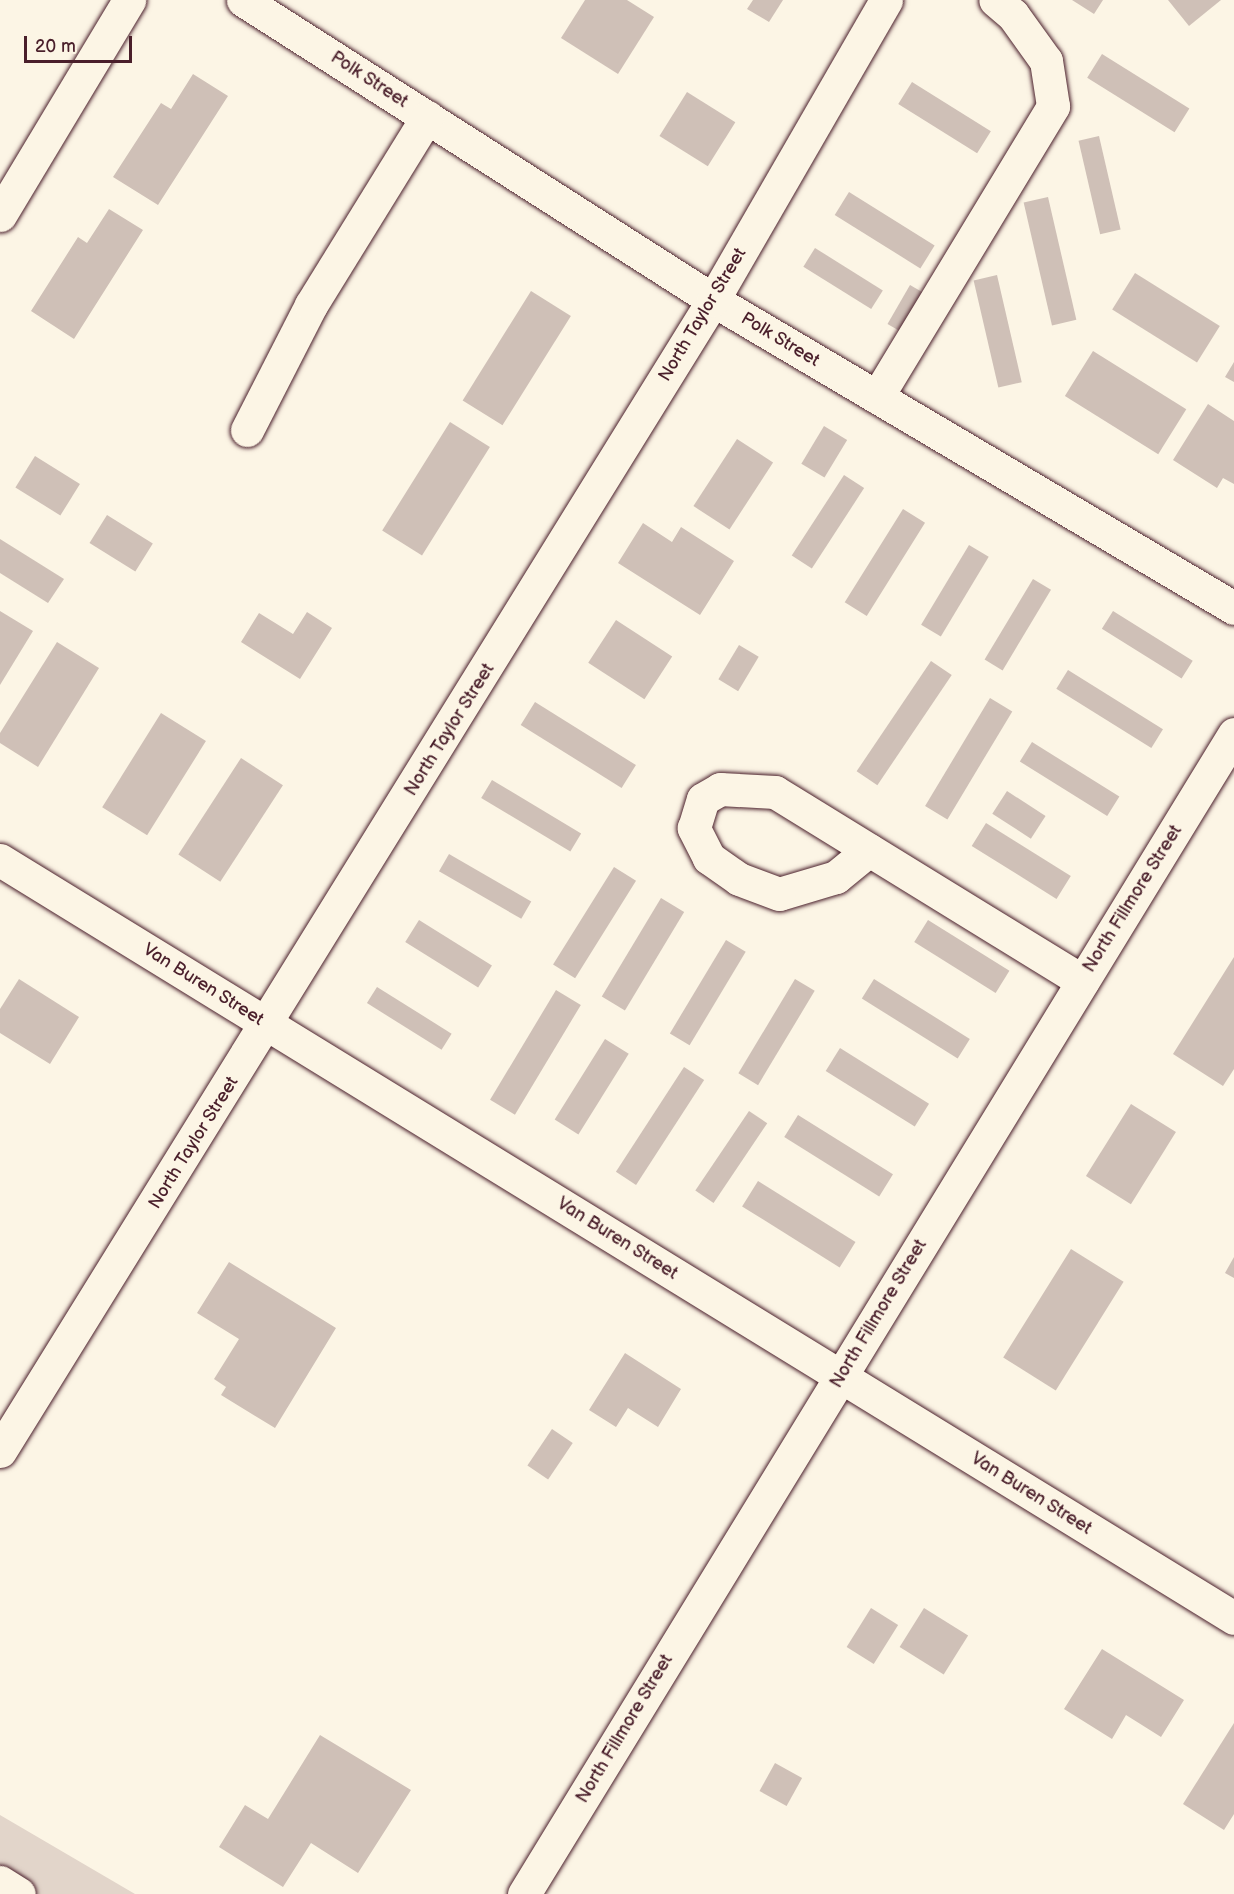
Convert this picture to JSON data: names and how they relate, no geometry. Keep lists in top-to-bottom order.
{
  "streets": {
    "street": [
      "Polk Street",
      "North Taylor Street",
      "North Fillmore Street",
      "Van Buren Street"
    ]
  },
  "crossings": [
    ["Polk Street", "North Taylor Street"],
    ["North Taylor Street", "Van Buren Street"],
    ["North Fillmore Street", "Van Buren Street"]
  ],
  "scale_bar": "20 m"
}
